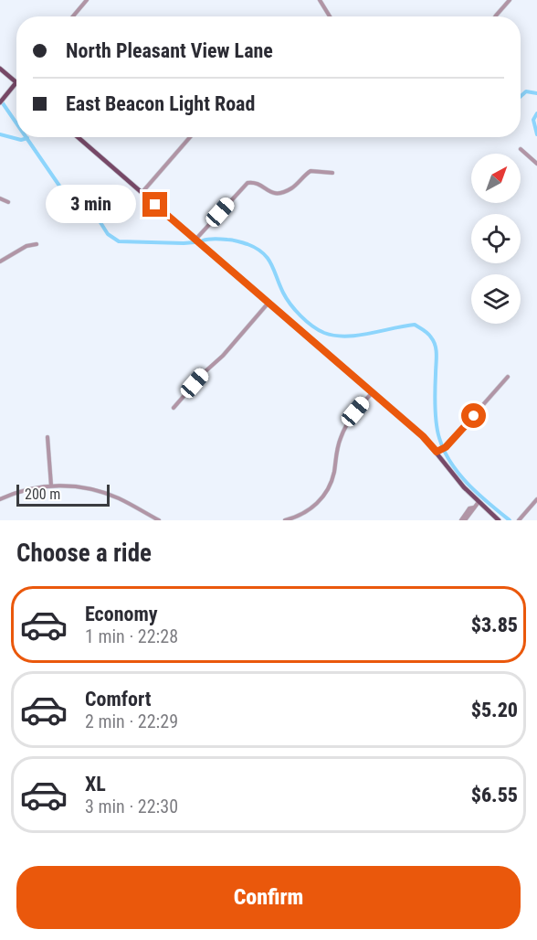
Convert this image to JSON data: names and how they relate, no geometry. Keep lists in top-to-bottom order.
{
  "scale_bar": "200 m",
  "north": "top right",
  "page": {
    "banner": ["North Pleasant View Lane", "East Beacon Light Road"],
    "bubble": "3 min",
    "scale": "200 m",
    "heading": "Choose a ride",
    "list": [
      {
        "name": "Economy",
        "note": "1 min · 22:28",
        "value": "$3.85"
      },
      {
        "name": "Comfort",
        "note": "2 min · 22:29",
        "value": "$5.20"
      },
      {
        "name": "XL",
        "note": "3 min · 22:30",
        "value": "$6.55"
      }
    ],
    "buttons": "Confirm"
  }
}
